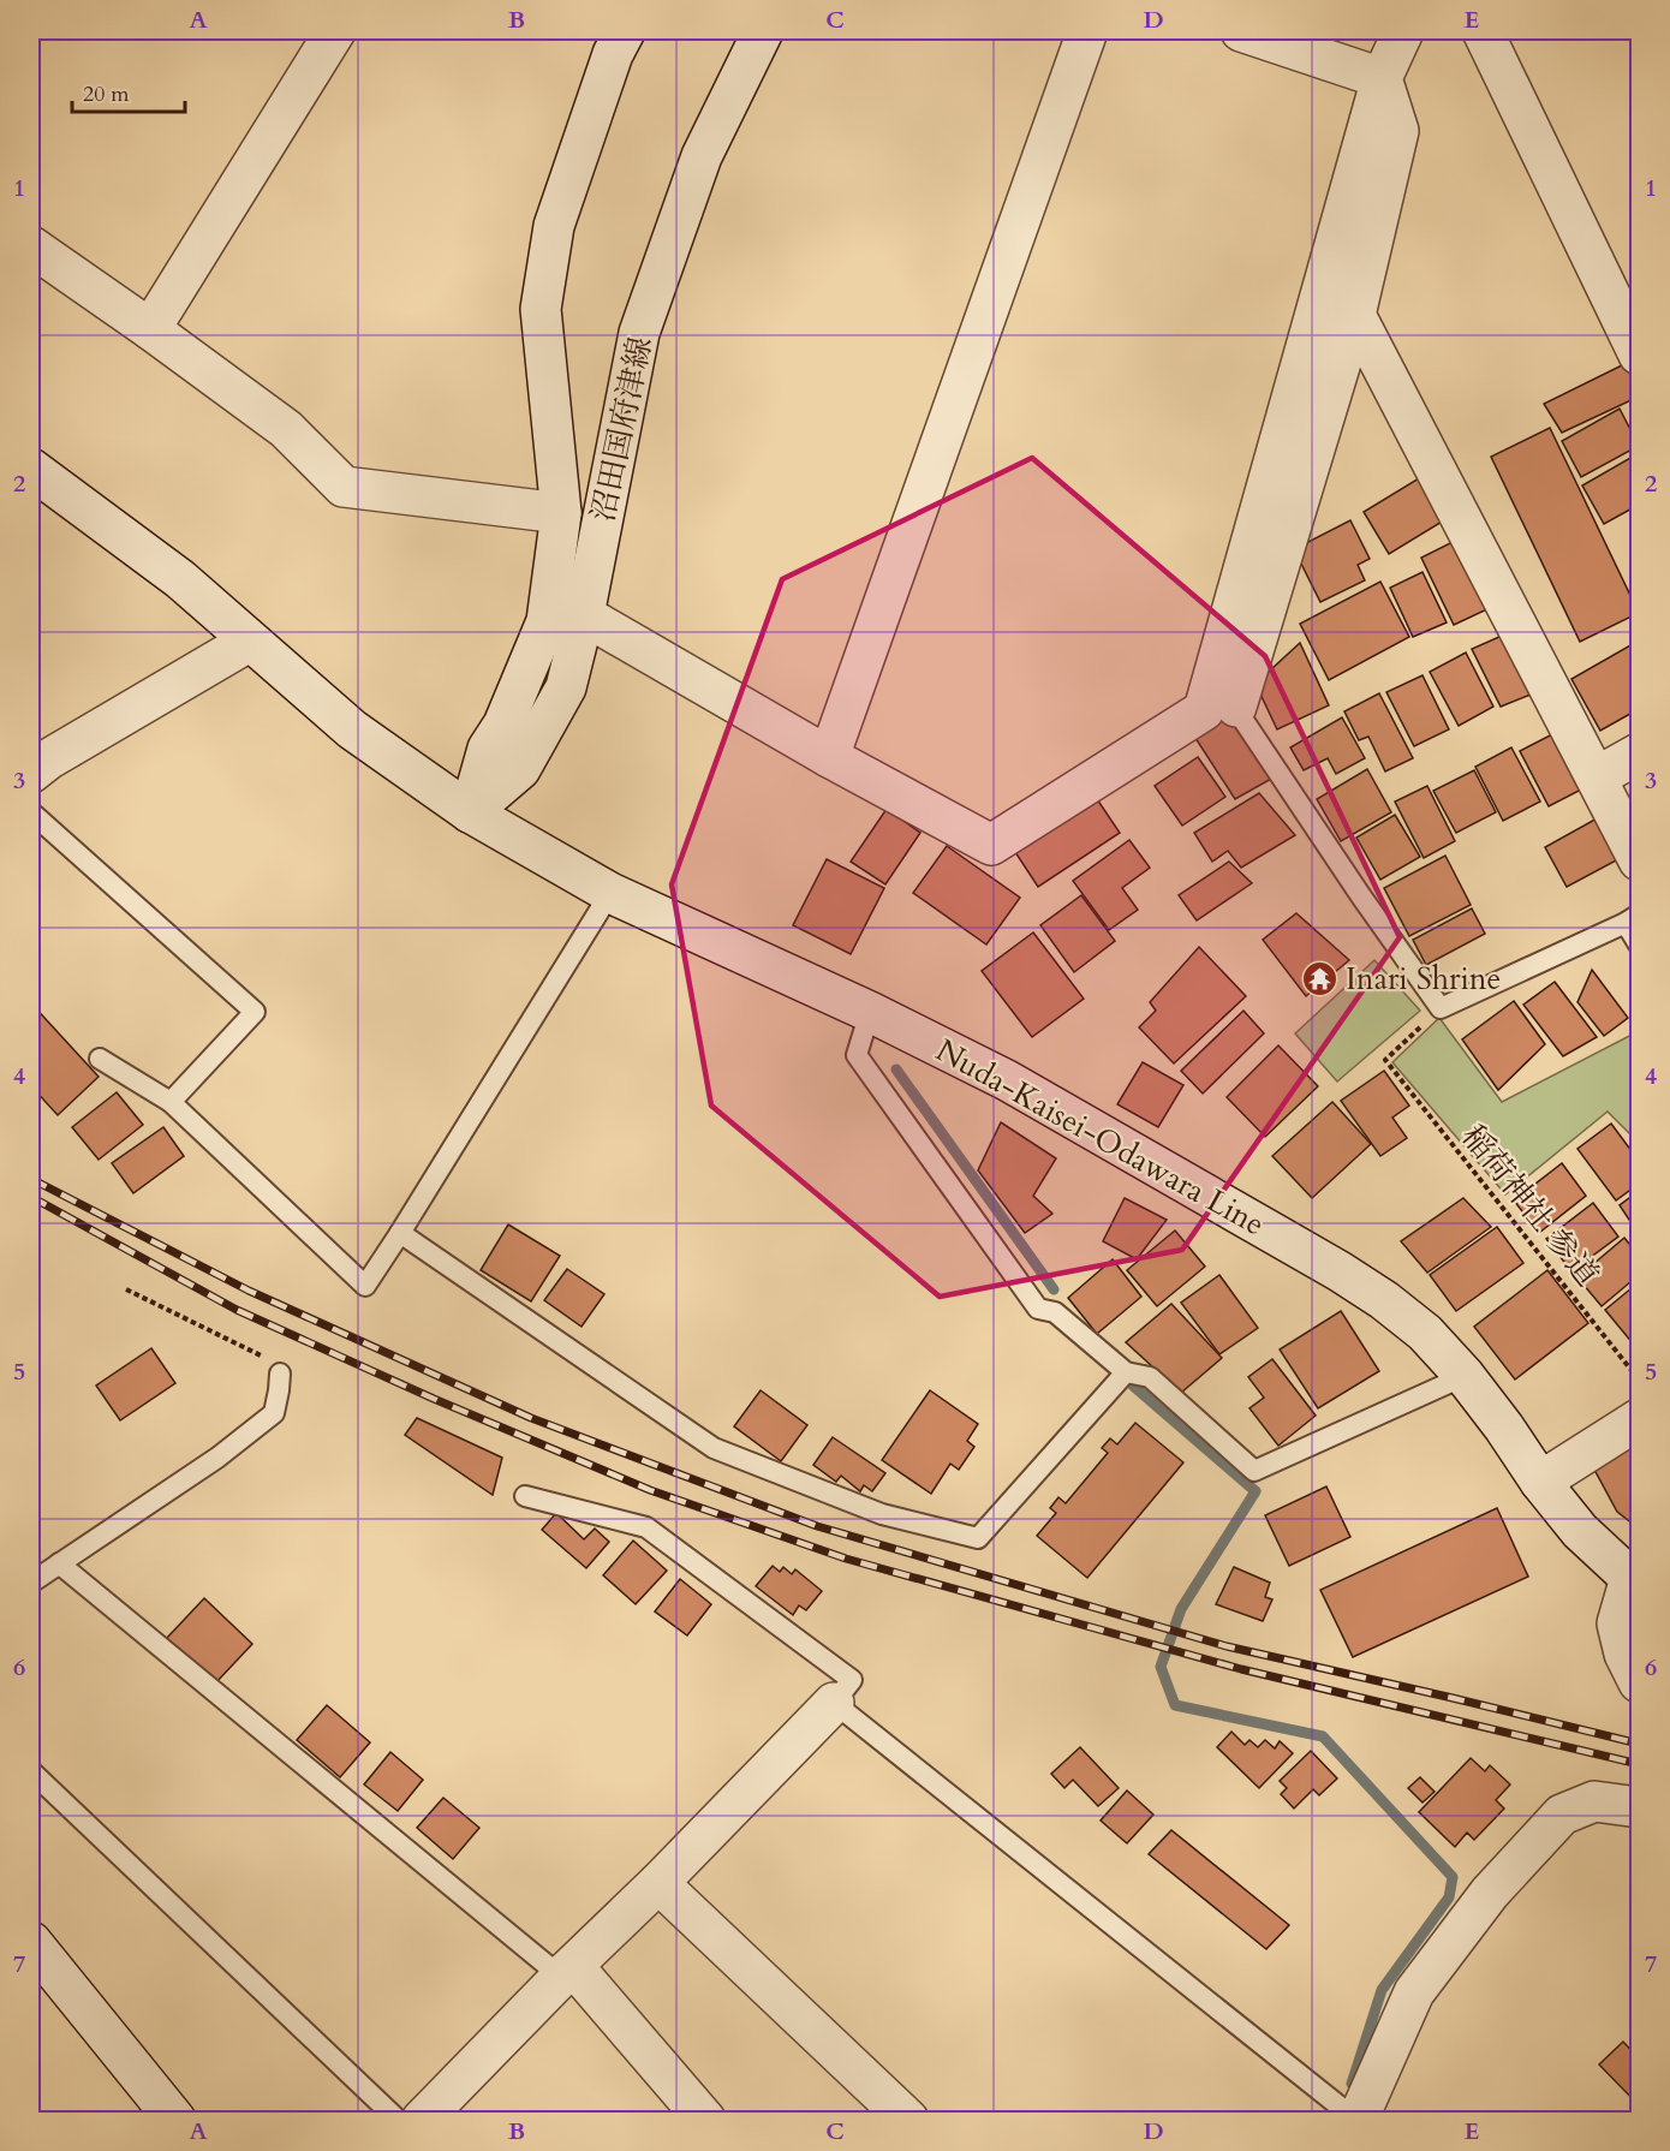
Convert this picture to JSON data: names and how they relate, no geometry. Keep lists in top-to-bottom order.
{
  "streets": {
    "street": ["沼田国府津線", "Nuda-Kaisei-Odawara Line"],
    "path": ["稲荷神社 参道"]
  },
  "crossings": [
    ["沼田国府津線", "Nuda-Kaisei-Odawara Line"]
  ],
  "places": {
    "temple": ["Inari Shrine"]
  },
  "scale_bar": "20 m",
  "grid": {
    "columns": [
      "A",
      "B",
      "C",
      "D",
      "E"
    ],
    "rows": [
      "1",
      "2",
      "3",
      "4",
      "5",
      "6",
      "7"
    ]
  }
}
